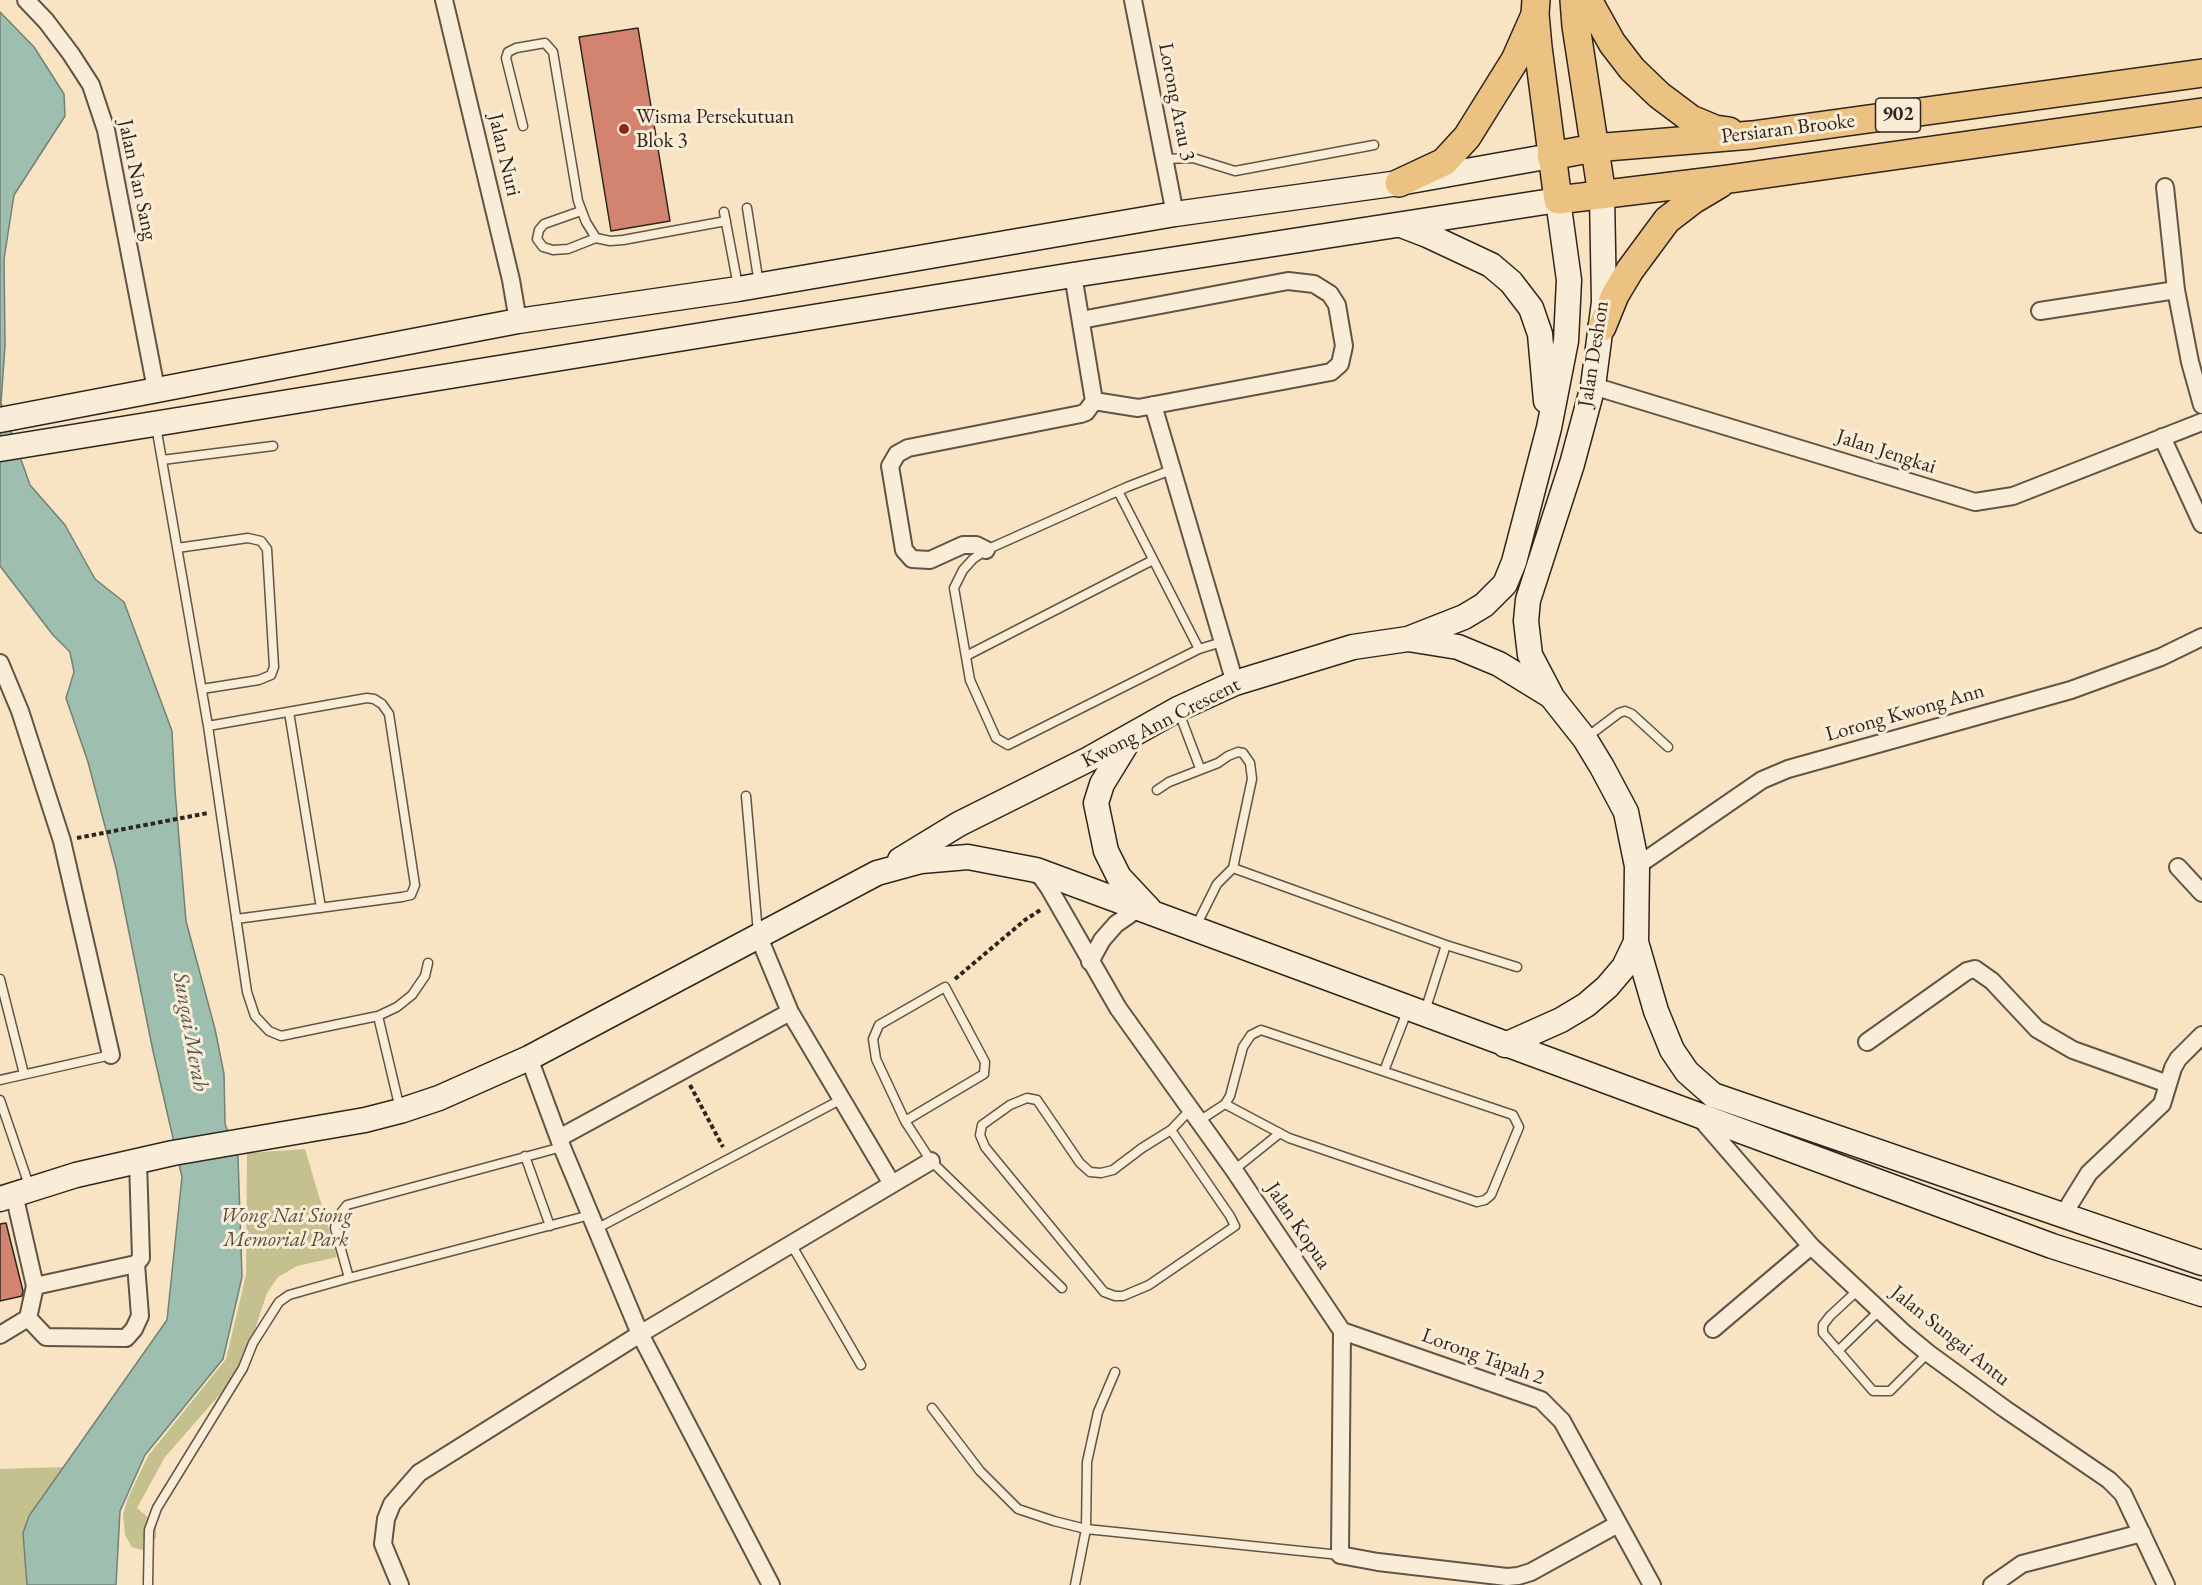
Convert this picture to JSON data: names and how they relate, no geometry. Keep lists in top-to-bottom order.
{
  "streets": {
    "main road": [
      "902",
      "Persiaran Brooke",
      "Jalan Deshon",
      "Kwong Ann Crescent"
    ],
    "street": [
      "Lorong Arau 3",
      "Jalan Nuri",
      "Jalan Nan Sang",
      "Jalan Jengkai",
      "Lorong Kwong Ann",
      "Jalan Kopua",
      "Jalan Sungai Antu",
      "Lorong Tapah 2"
    ]
  },
  "crossings": [
    ["Persiaran Brooke", "Jalan Deshon"],
    ["Jalan Deshon", "Jalan Jengkai"],
    ["Jalan Deshon", "Kwong Ann Crescent"],
    ["Lorong Kwong Ann", "Kwong Ann Crescent"],
    ["Jalan Kopua", "Lorong Tapah 2"]
  ],
  "water": ["Sungai Merah"],
  "parks": ["Wong Nai Siong Memorial Park"],
  "places": ["Wisma Persekutuan Blok 3"]
}
